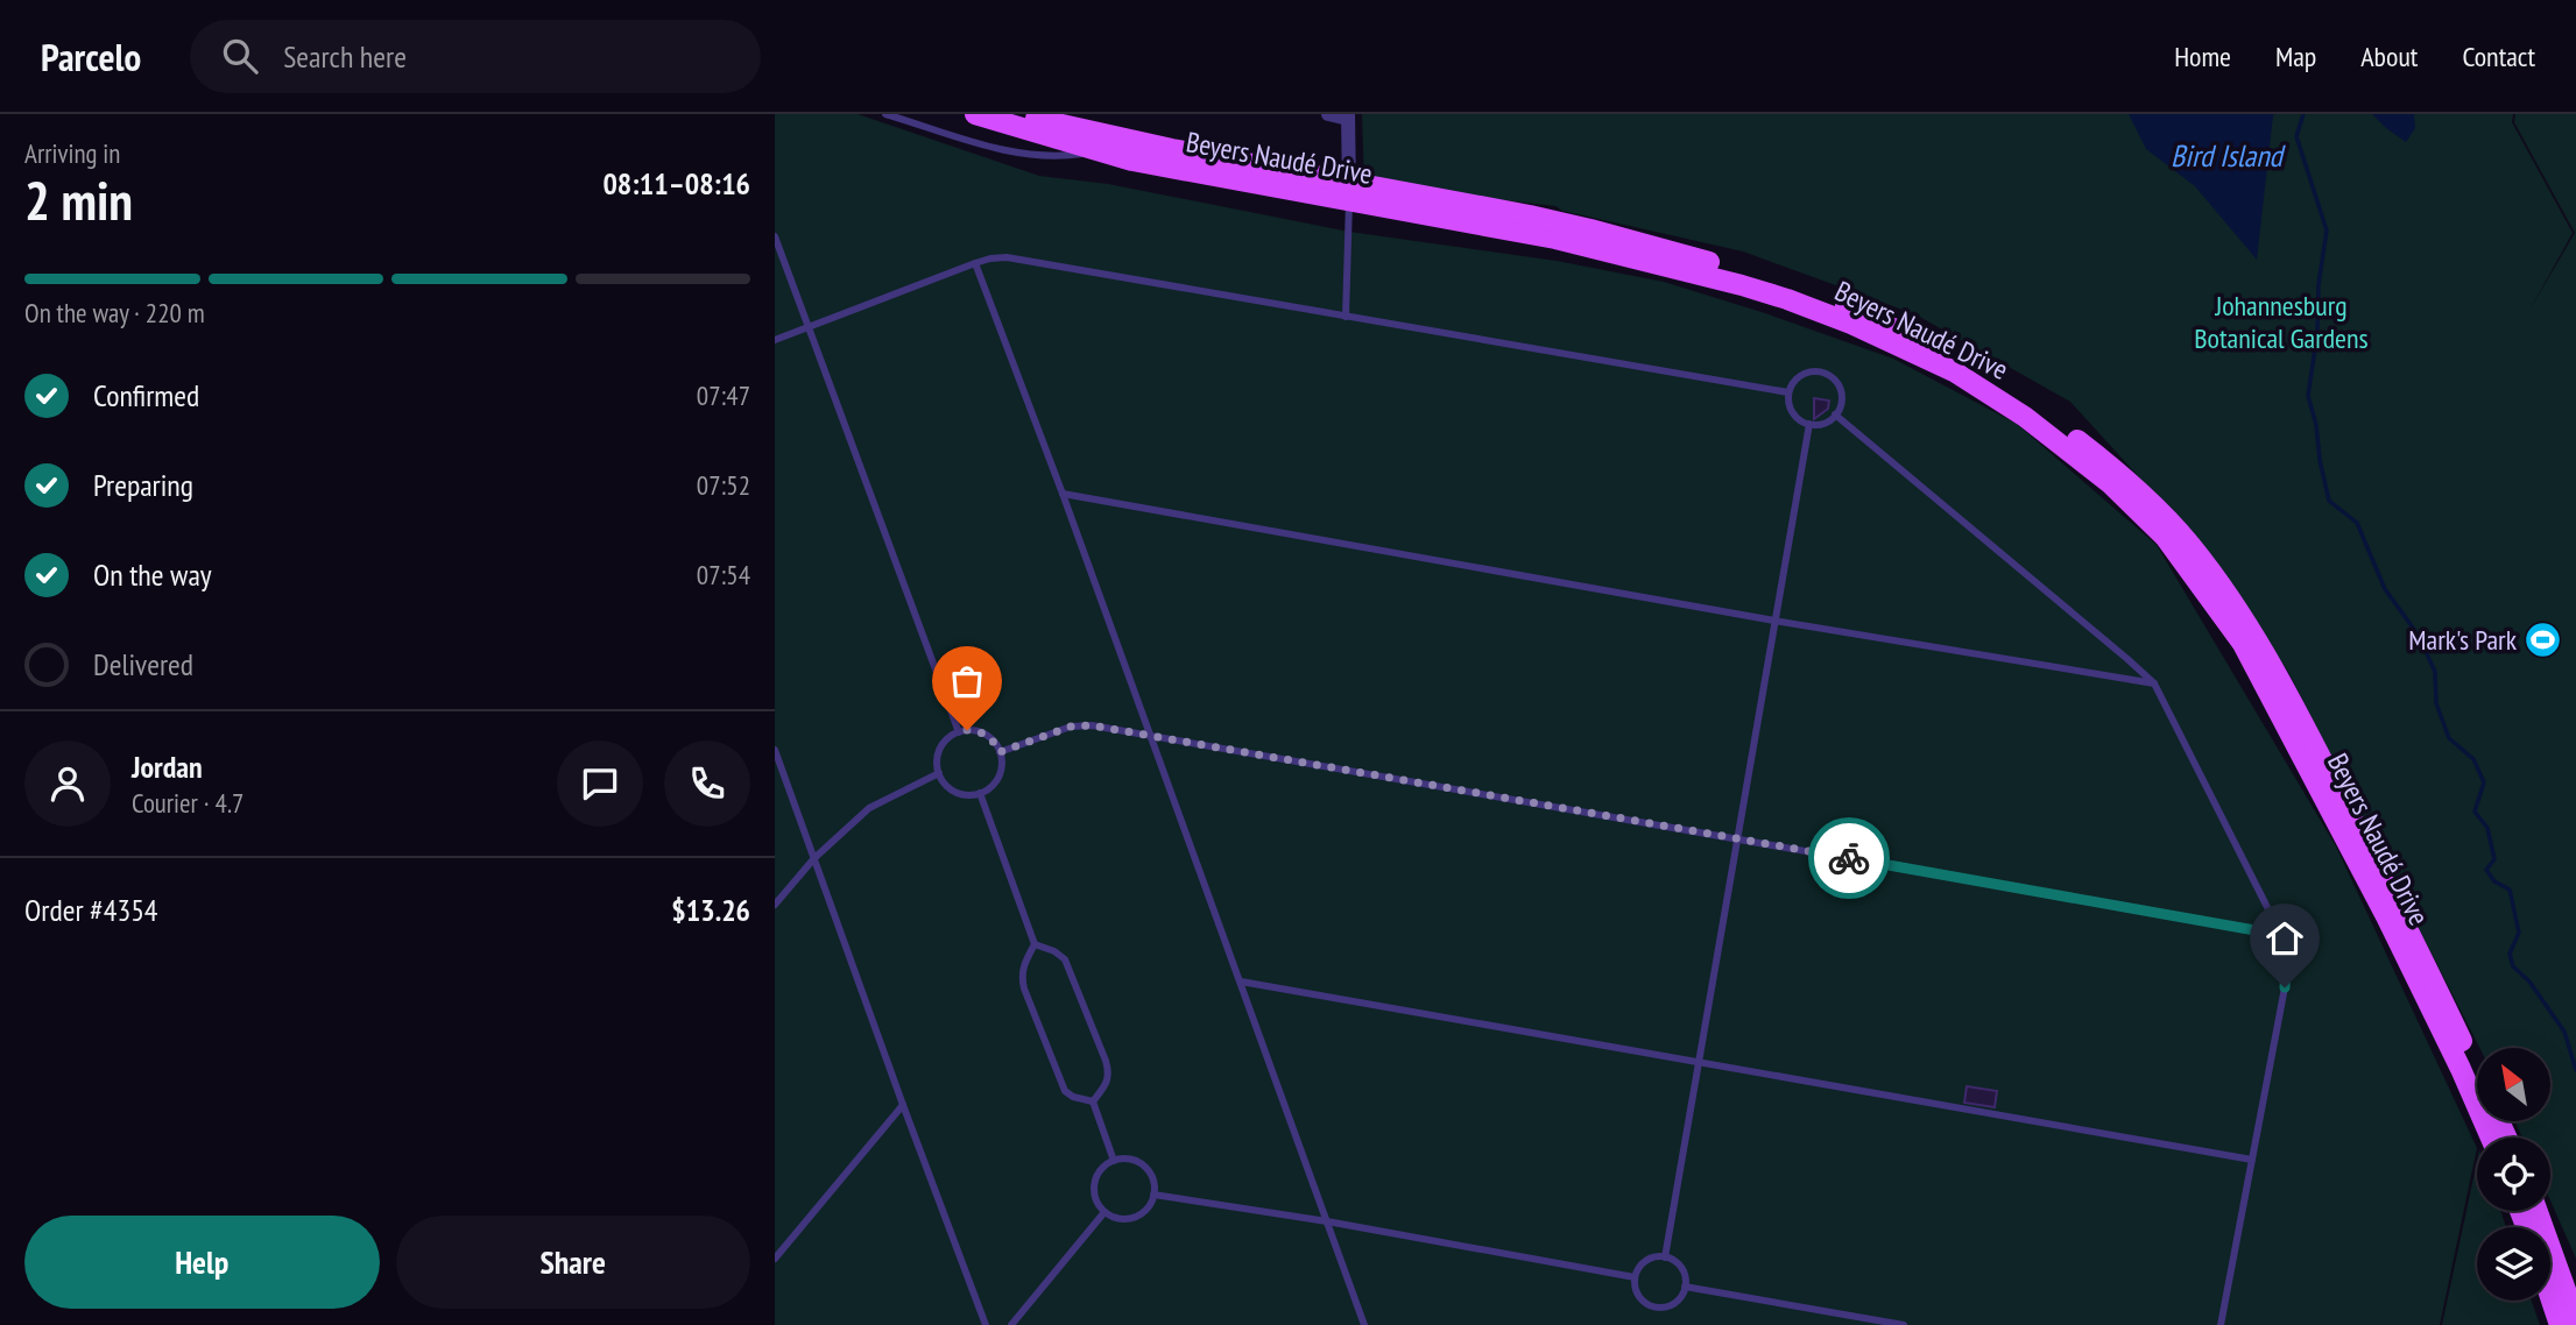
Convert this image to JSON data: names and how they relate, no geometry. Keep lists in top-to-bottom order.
{
  "streets": {
    "main road": ["Beyers Naudé Drive"]
  },
  "water": ["Bird Island"],
  "parks": ["Johannesburg Botanical Gardens"],
  "places": {
    "sports": ["Mark's Park"]
  },
  "north": "top left",
  "page": {
    "header": "Parcelo",
    "search": "Search here",
    "nav": [
      "Home",
      "Map",
      "About",
      "Contact"
    ],
    "heading": ["2 min", "Arriving in", "08:11–08:16"],
    "panel": [
      "Jordan",
      "Courier · 4.7",
      "Order #4354",
      "$13.26"
    ],
    "bar": "On the way · 220 m",
    "list": [
      ["Confirmed", "07:47"],
      ["Preparing", "07:52"],
      ["On the way", "07:54"],
      "Delivered"
    ],
    "buttons": ["Help", "Share"]
  }
}
